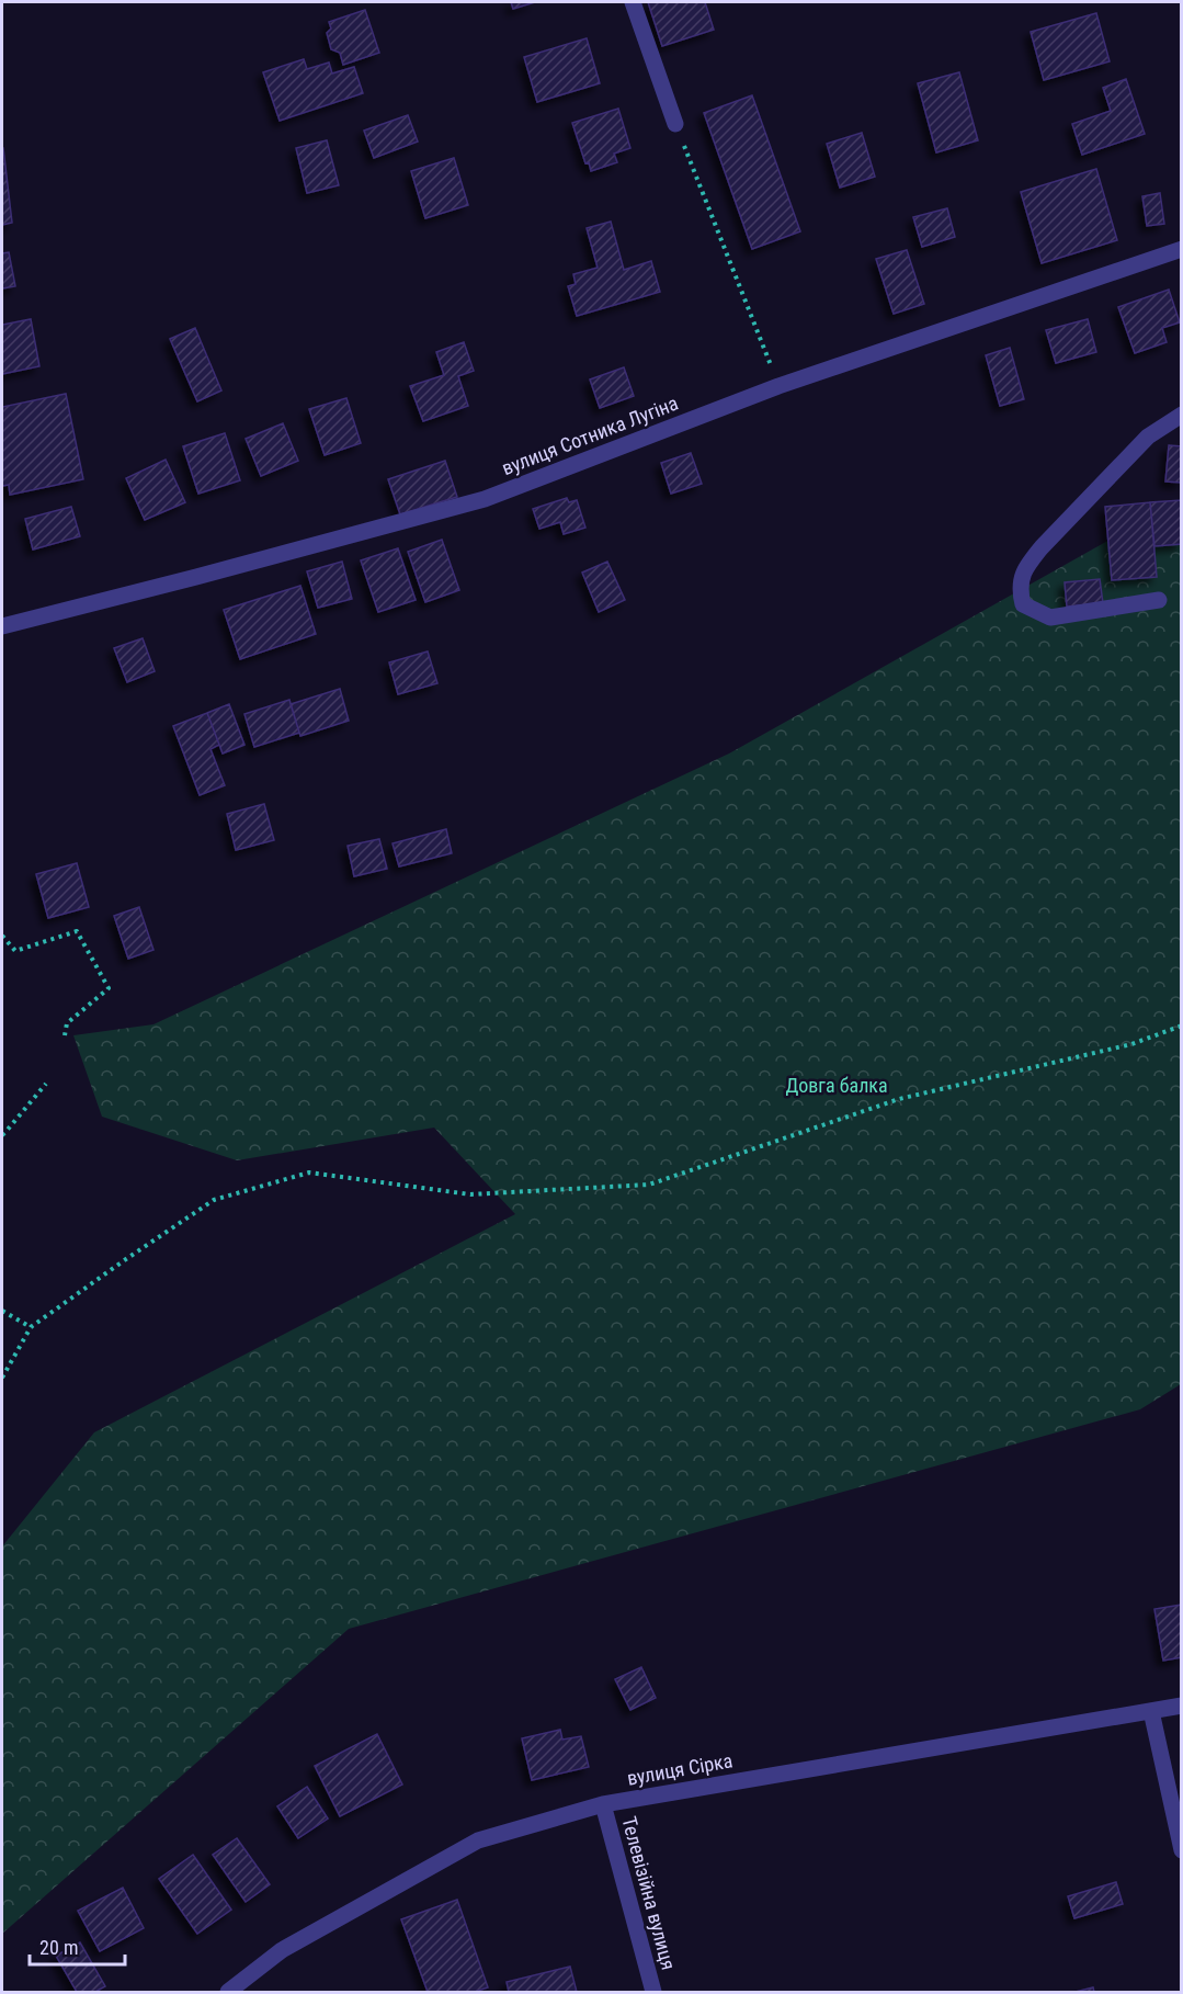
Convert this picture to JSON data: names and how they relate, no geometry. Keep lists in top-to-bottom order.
{
  "streets": {
    "street": ["вулиця Сотника Лугіна", "вулиця Сірка", "Телевізійна вулиця"]
  },
  "crossings": [
    ["вулиця Сірка", "Телевізійна вулиця"]
  ],
  "parks": ["Довга балка"],
  "scale_bar": "20 m"
}
